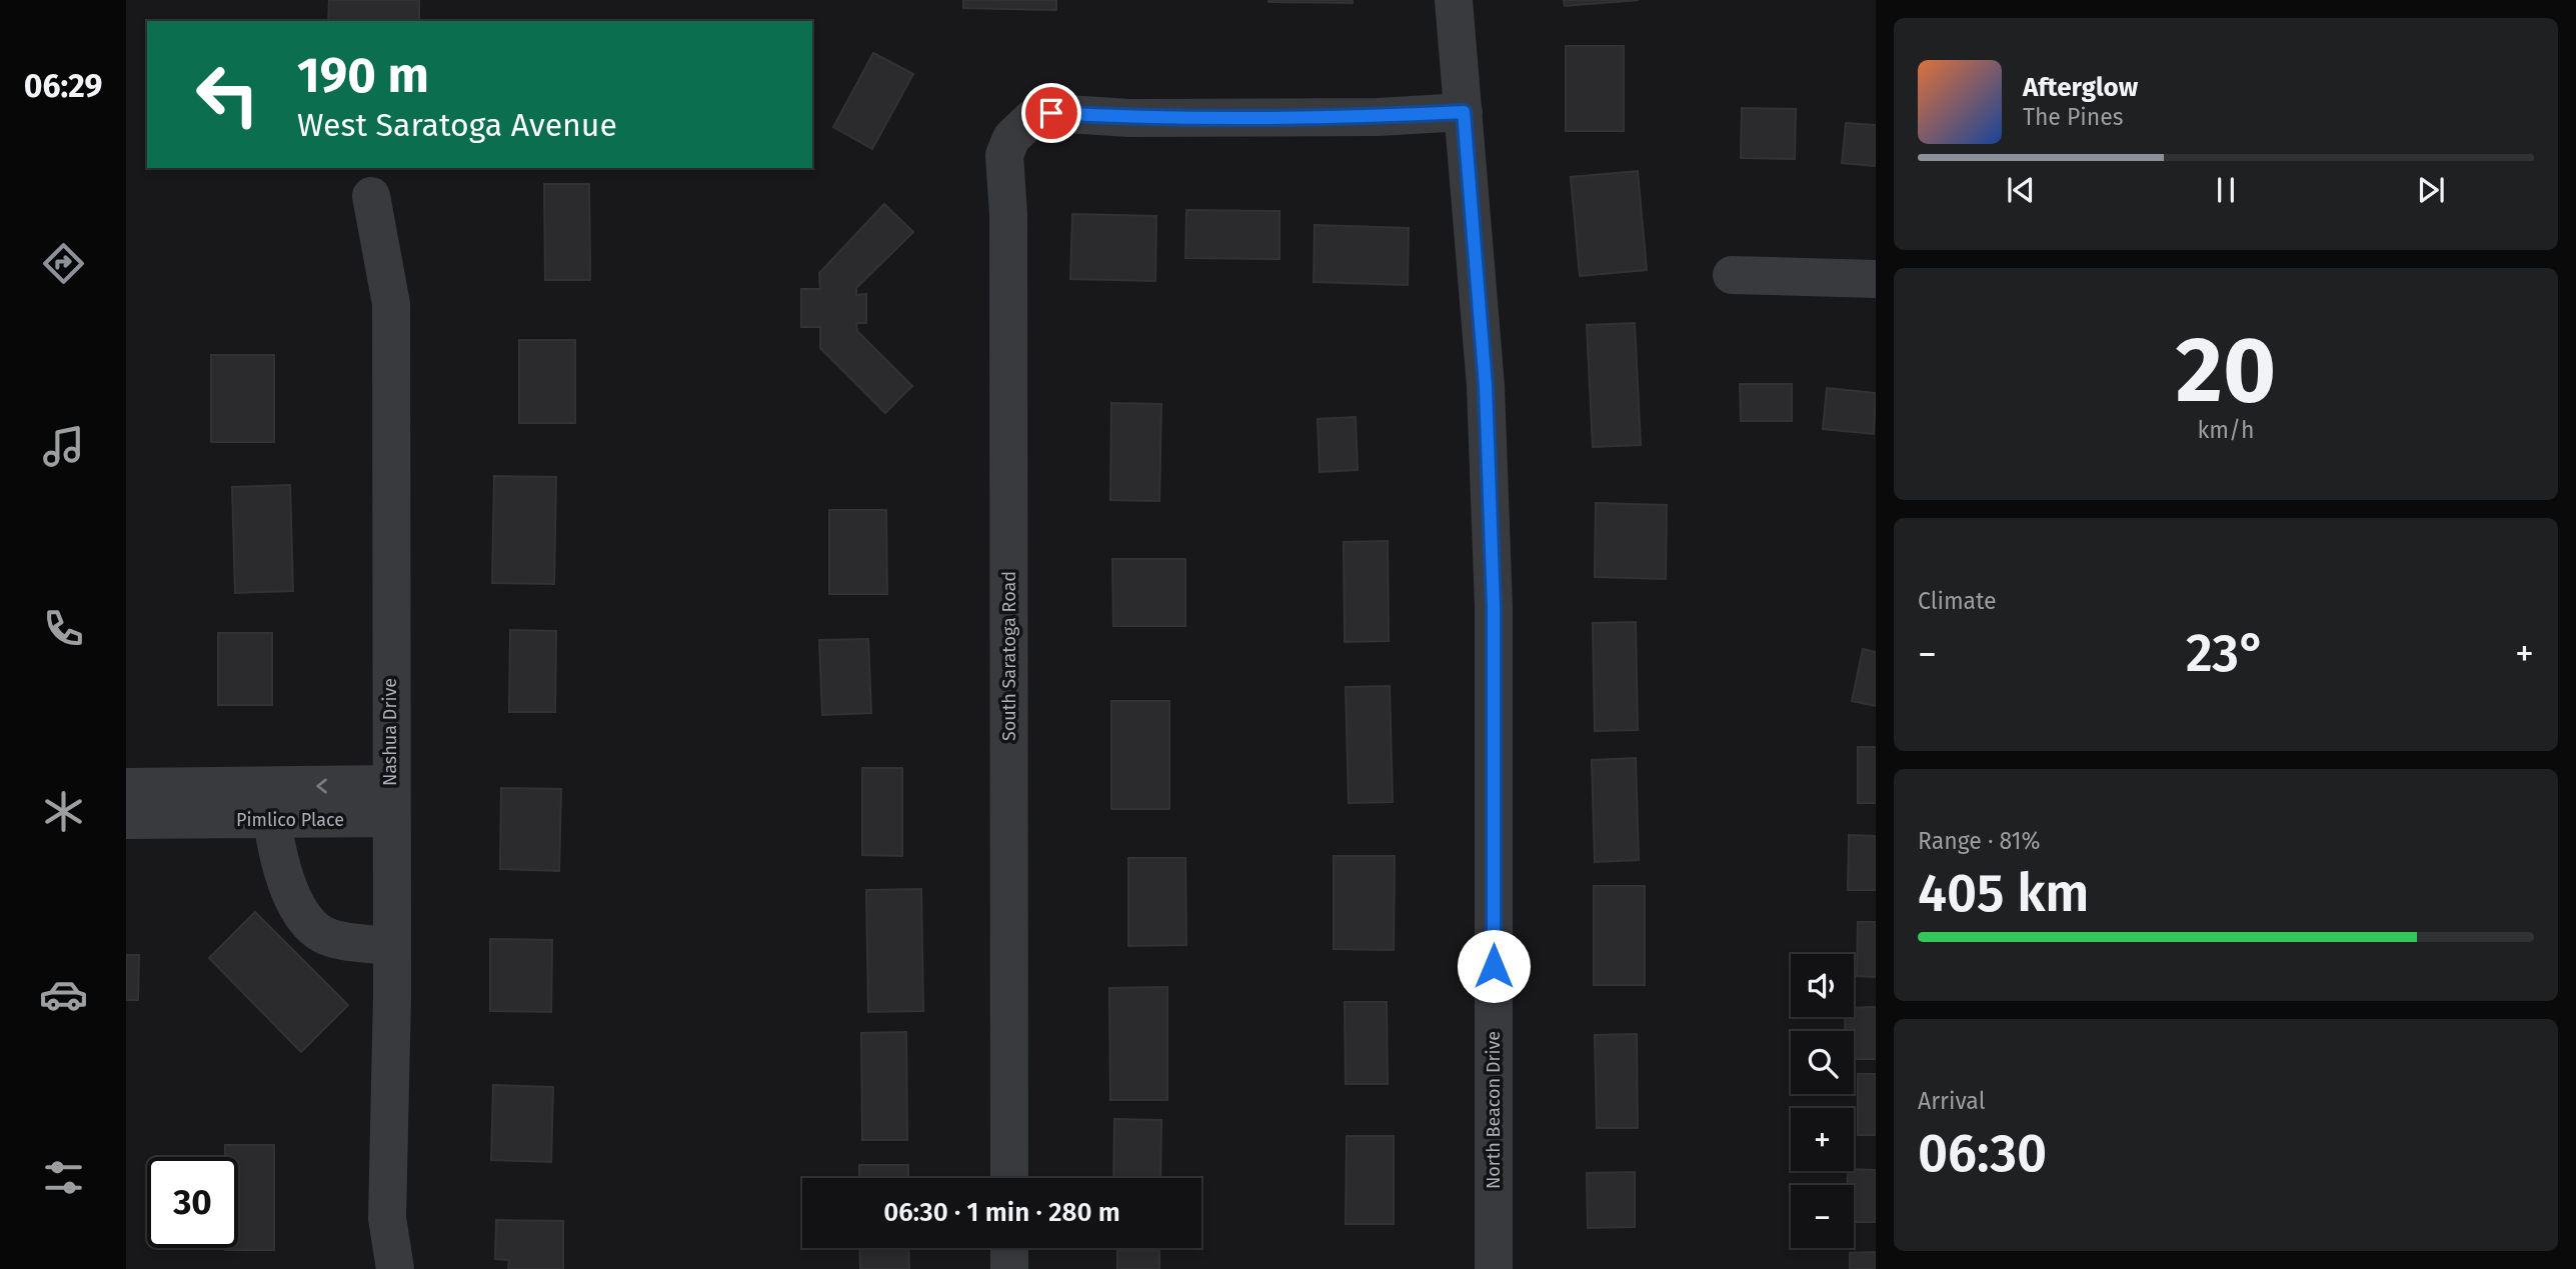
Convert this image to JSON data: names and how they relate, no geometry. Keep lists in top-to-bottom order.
{
  "streets": {
    "street": [
      "South Saratoga Road",
      "Nashua Drive",
      "Pimlico Place",
      "North Beacon Drive"
    ]
  },
  "crossings": [
    ["South Saratoga Road", "North Beacon Drive"],
    ["Nashua Drive", "Pimlico Place"]
  ],
  "page": {
    "tabs": "06:29",
    "turn": ["190 m", "West Saratoga Avenue"],
    "song": ["Afterglow", "The Pines"],
    "tile": [
      ["20", "km/h"],
      "Climate",
      ["Range · 81%", "405 km"],
      ["Arrival", "06:30"]
    ],
    "heat": ["−", "23°", "+"],
    "map_buttons": ["+", "−"],
    "limit": "30",
    "trip": "06:30 · 1 min · 280 m"
  }
}
